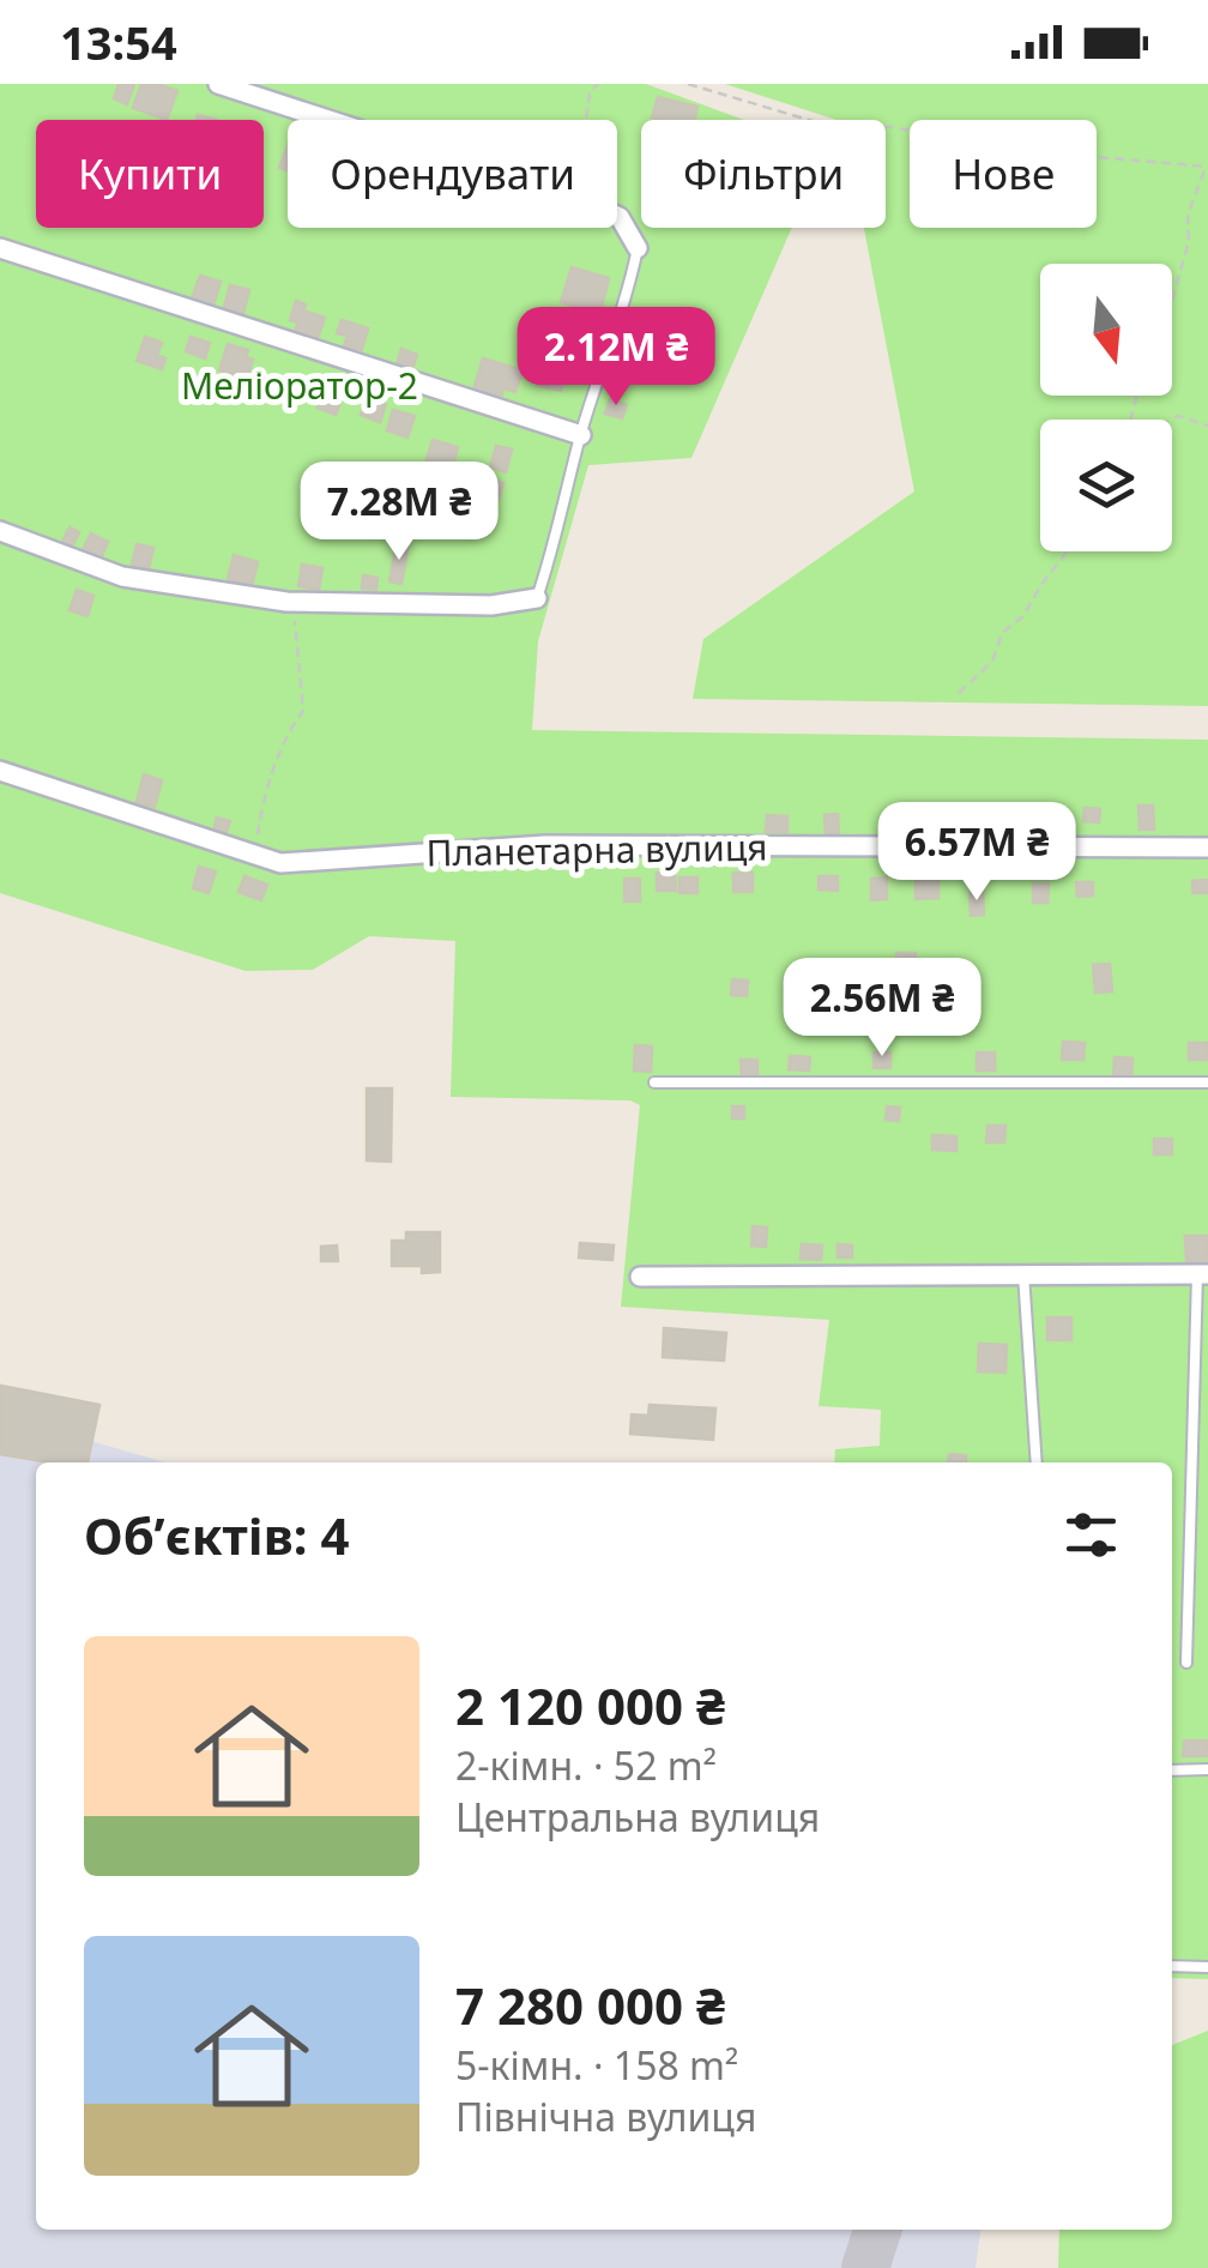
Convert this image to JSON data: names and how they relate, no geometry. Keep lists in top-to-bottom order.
{
  "streets": {
    "street": ["Планетарна вулиця"]
  },
  "parks": ["Меліоратор-2"],
  "north": "bottom",
  "page": {
    "status": "13:54",
    "chip": [
      "Купити",
      "Орендувати",
      "Фільтри",
      "Нове"
    ],
    "price": [
      "2.12M ₴",
      "7.28M ₴",
      "6.57M ₴",
      "2.56M ₴"
    ],
    "heading": "Об’єктів: 4",
    "list": [
      {
        "name": "2 120 000 ₴",
        "note": "2-кімн. · 52 m² · Центральна вулиця"
      },
      {
        "name": "7 280 000 ₴",
        "note": "5-кімн. · 158 m² · Північна вулиця"
      }
    ]
  }
}
